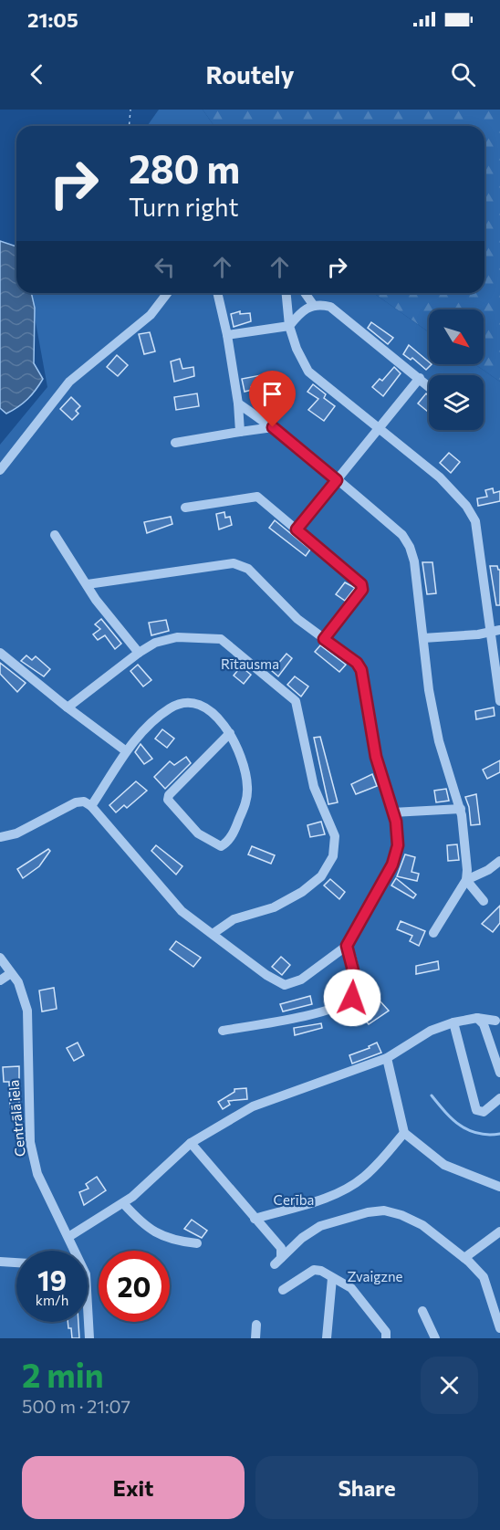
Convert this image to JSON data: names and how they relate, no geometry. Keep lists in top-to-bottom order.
{
  "streets": {
    "street": ["Centrālā iela"]
  },
  "parks": ["Rītausma", "Cerība", "Zvaigzne"],
  "north": "bottom right",
  "page": {
    "status": "21:05",
    "header": "Routely",
    "turn": ["280 m", "Turn right"],
    "speed": "19 km/h",
    "limit": "20",
    "heading": ["2 min", "500 m · 21:07"],
    "buttons": ["Exit", "Share"]
  }
}
